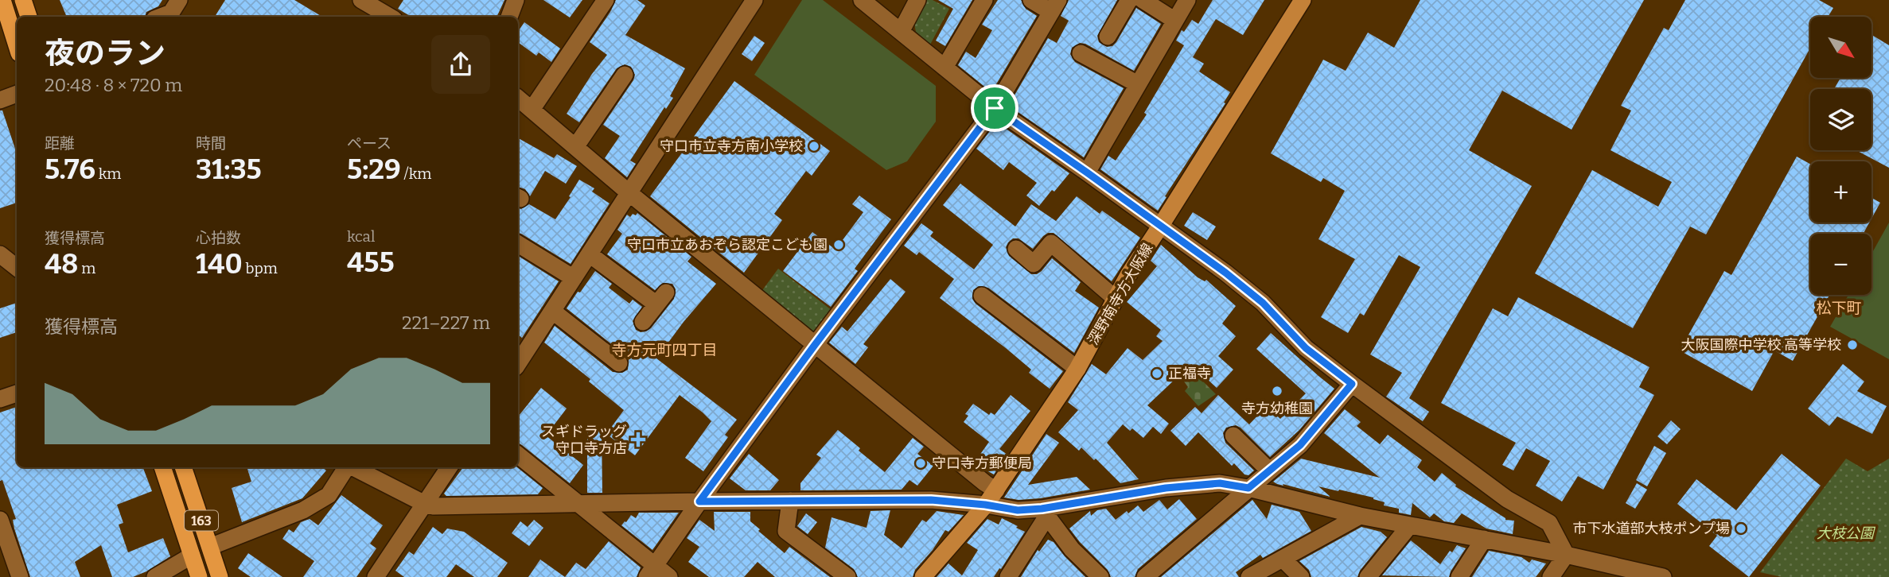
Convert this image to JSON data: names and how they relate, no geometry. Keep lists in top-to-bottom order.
{
  "streets": {
    "highway": ["163"],
    "main road": ["深野南寺方大阪線"]
  },
  "districts": ["松下町", "寺方元町四丁目"],
  "parks": ["大枝公園"],
  "places": {
    "other": [
      "守口市立寺方南小学校",
      "守口市立あおぞら認定こども園",
      "大阪国際中学校 高等学校",
      "正福寺",
      "寺方幼稚園",
      "守口寺方郵便局",
      "市下水道部大枝ポンプ場"
    ],
    "health": ["スギドラッグ 守口寺方店"]
  },
  "north": "bottom right",
  "page": {
    "map_buttons": ["+", "−"],
    "heading": ["夜のラン", "20:48 · 8 × 720 m"],
    "stats": [
      ["距離", "5.76 km"],
      ["時間", "31:35"],
      ["ペース", "5:29 /km"],
      ["獲得標高", "48 m"],
      ["心拍数", "140 bpm"],
      ["kcal", "455"]
    ],
    "chart": ["獲得標高", "221–227 m"]
  }
}
